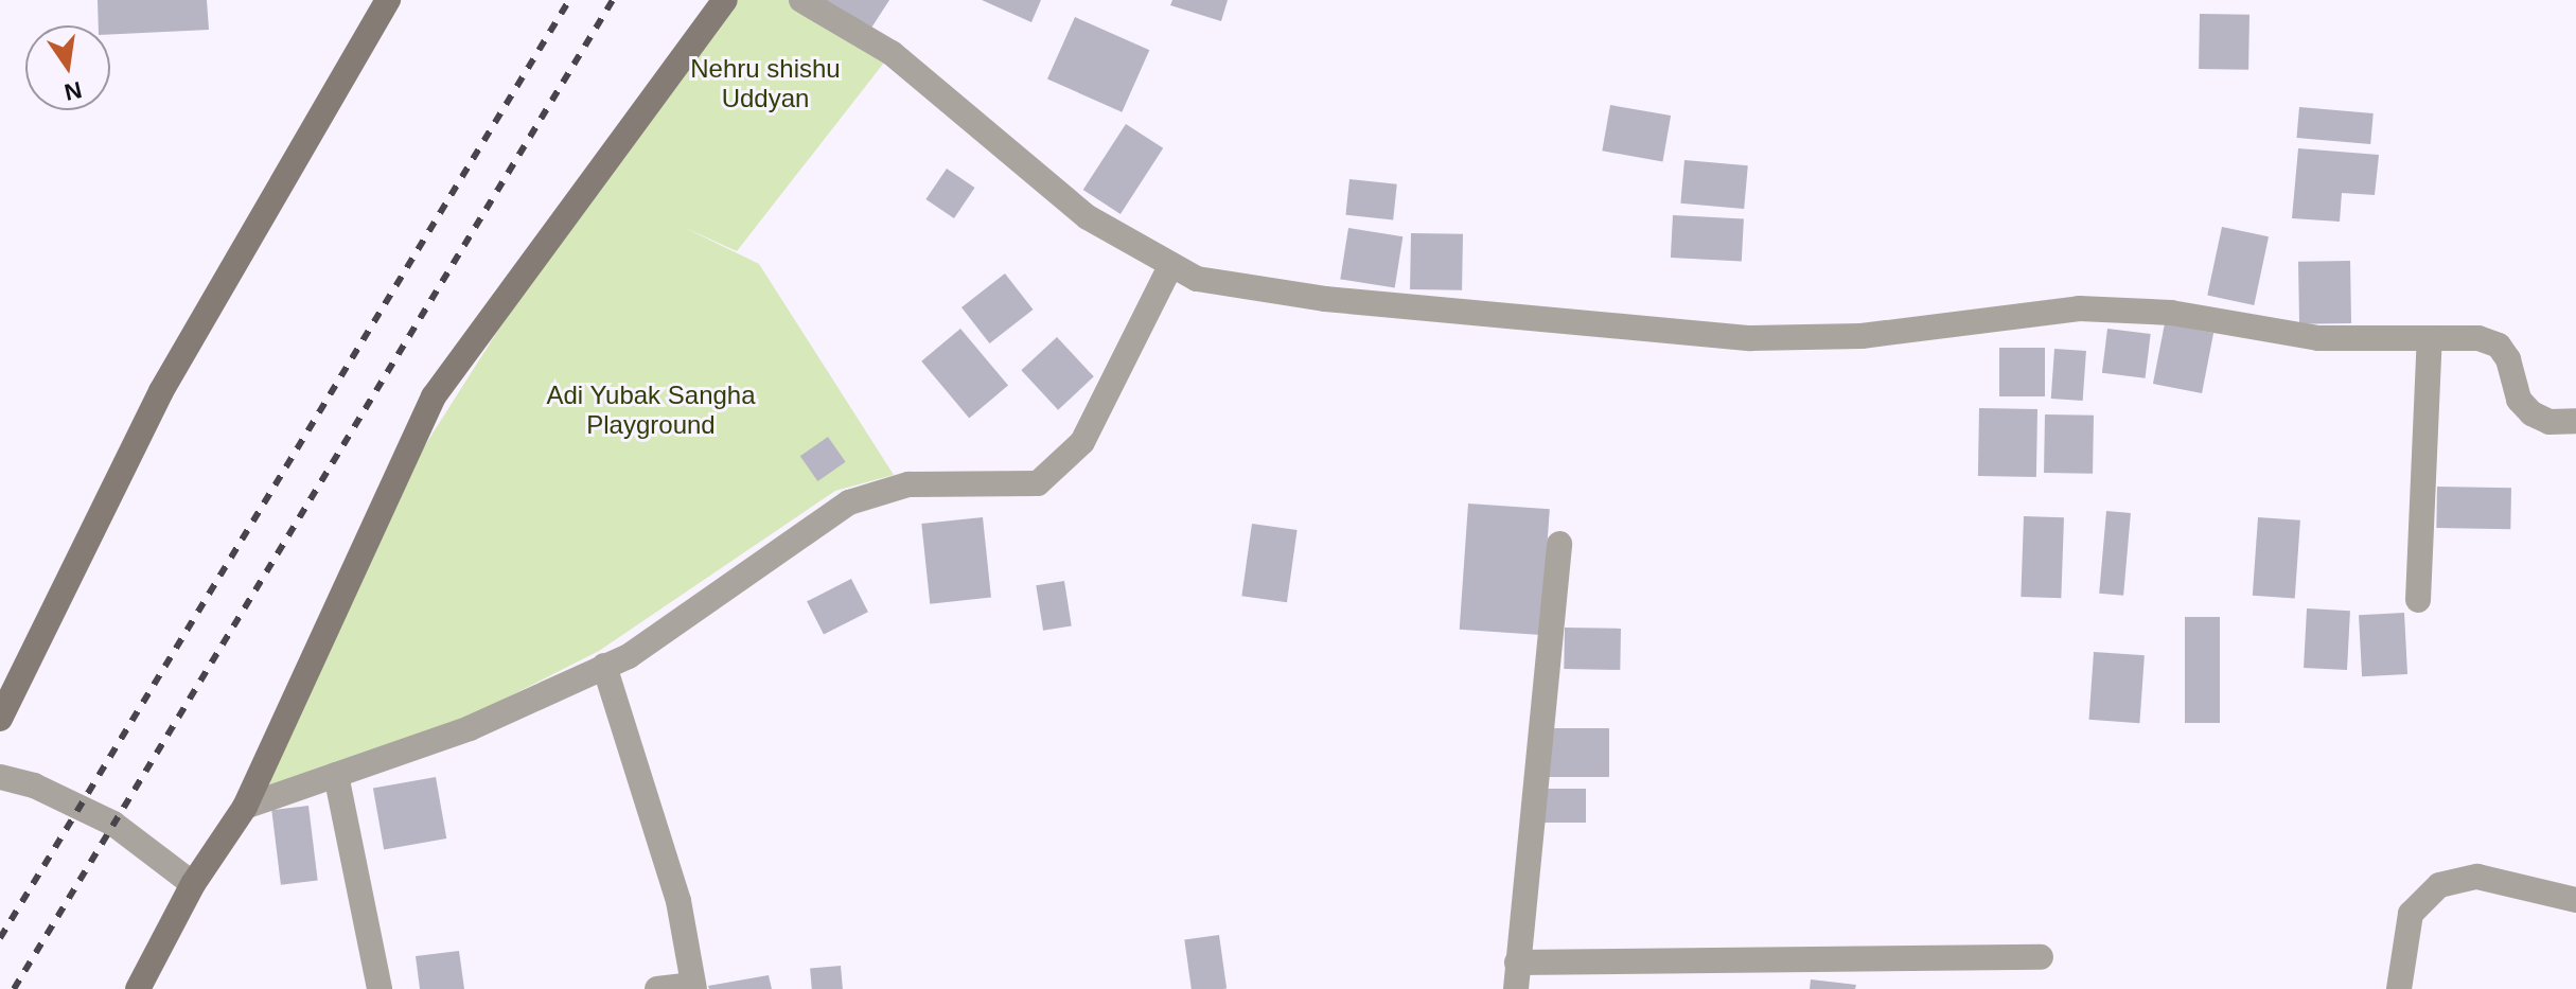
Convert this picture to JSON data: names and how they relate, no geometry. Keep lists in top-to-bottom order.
{
  "parks": ["Nehru shishu Uddyan", "Adi Yubak Sangha Playground"],
  "north": "bottom"
}
